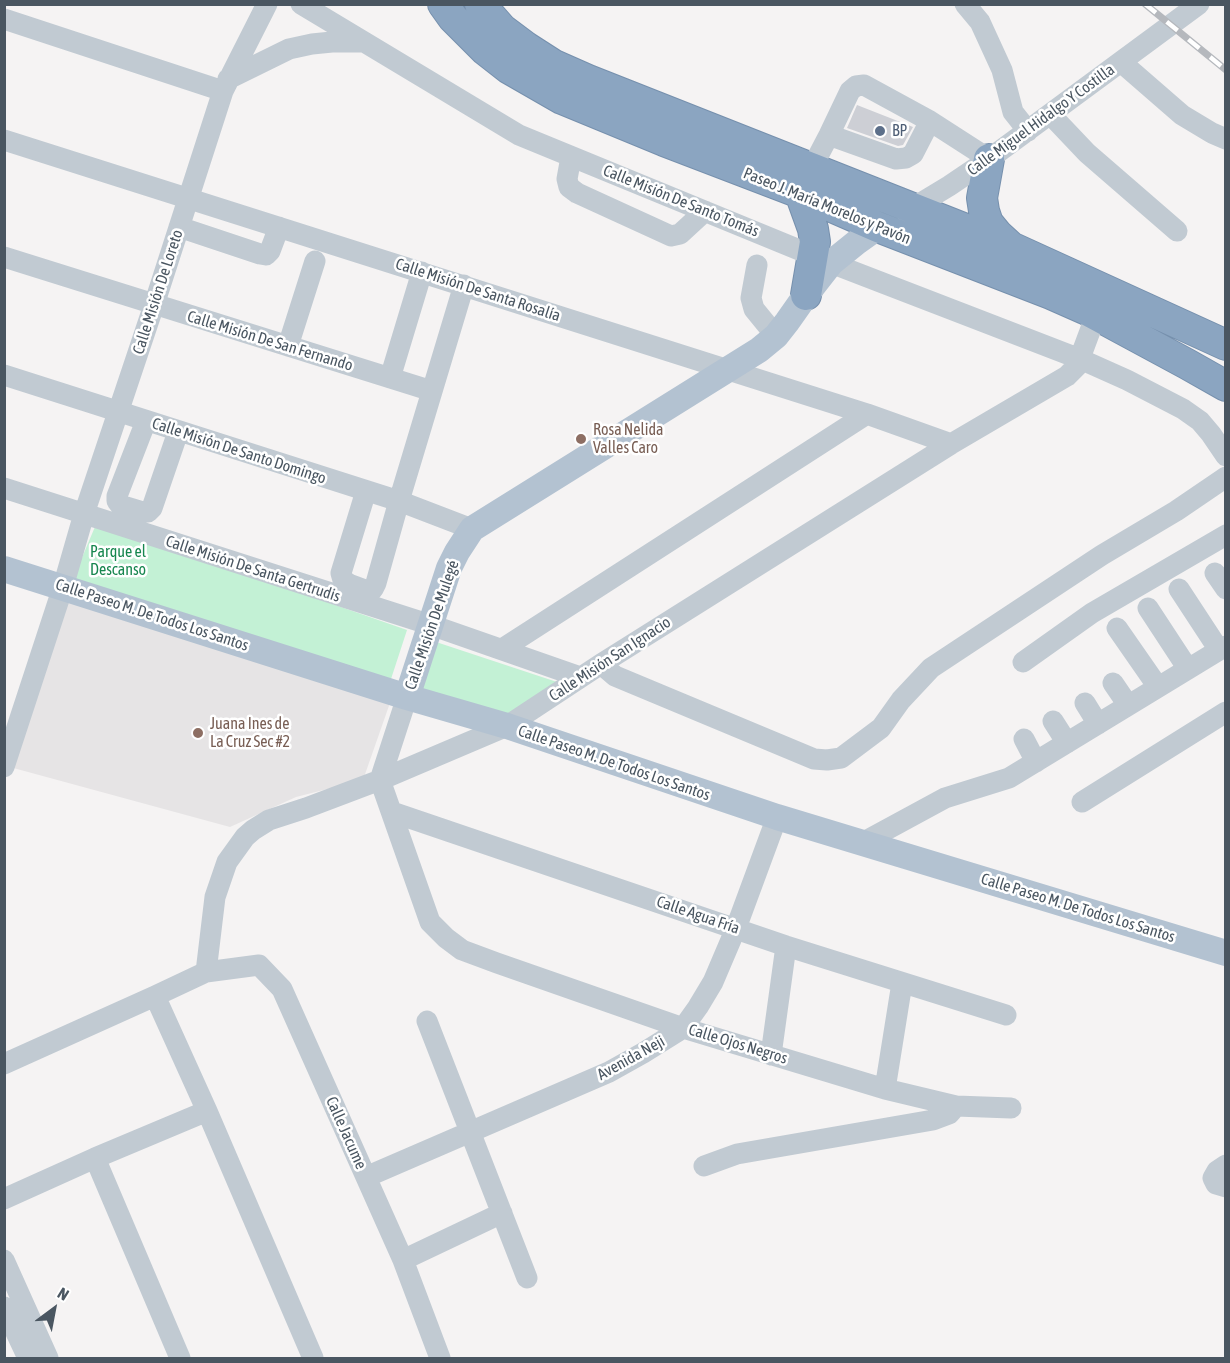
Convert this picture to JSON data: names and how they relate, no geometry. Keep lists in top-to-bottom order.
{
  "streets": {
    "highway": ["Paseo J. María Morelos y Pavón"],
    "main road": ["Calle Paseo M. De Todos Los Santos", "Calle Misión De Mulegé"],
    "street": [
      "Calle Miguel Hidalgo Y Costilla",
      "Calle Misión De Santo Tomás",
      "Calle Misión De Santa Rosalía",
      "Calle Misión De Loreto",
      "Calle Misión De San Fernando",
      "Calle Misión De Santo Domingo",
      "Calle Misión De Santa Gertrudis",
      "Calle Misión San Ignacio",
      "Calle Agua Fría",
      "Calle Ojos Negros",
      "Avenida Neji",
      "Calle Jacume"
    ]
  },
  "crossings": [
    ["Calle Miguel Hidalgo Y Costilla", "Paseo J. María Morelos y Pavón"],
    ["Calle Misión De Santo Tomás", "Calle Misión San Ignacio"],
    ["Paseo J. María Morelos y Pavón", "Calle Misión San Ignacio"],
    ["Calle Misión De Santa Rosalía", "Calle Misión De Loreto"],
    ["Calle Misión De Santa Rosalía", "Calle Misión De Mulegé"],
    ["Calle Misión De Santa Rosalía", "Calle Misión San Ignacio"],
    ["Calle Misión De Loreto", "Calle Misión De San Fernando"],
    ["Calle Misión De Loreto", "Calle Misión De Santo Domingo"],
    ["Calle Misión De Loreto", "Calle Misión De Santa Gertrudis"],
    ["Calle Misión De Loreto", "Calle Paseo M. De Todos Los Santos"],
    ["Calle Misión De Santo Domingo", "Calle Misión De Mulegé"],
    ["Calle Misión De Santa Gertrudis", "Calle Misión De Mulegé"],
    ["Calle Misión De Santa Gertrudis", "Calle Misión San Ignacio"],
    ["Calle Paseo M. De Todos Los Santos", "Calle Misión De Mulegé"],
    ["Calle Paseo M. De Todos Los Santos", "Calle Misión San Ignacio"],
    ["Calle Paseo M. De Todos Los Santos", "Avenida Neji"],
    ["Calle Misión San Ignacio", "Calle Jacume"],
    ["Calle Agua Fría", "Calle Ojos Negros"],
    ["Calle Agua Fría", "Avenida Neji"],
    ["Calle Ojos Negros", "Avenida Neji"],
    ["Avenida Neji", "Calle Jacume"]
  ],
  "parks": ["Parque el Descanso"],
  "places": ["BP", "Rosa Nelida Valles Caro", "Juana Ines de La Cruz Sec #2"],
  "north": "top right"
}
